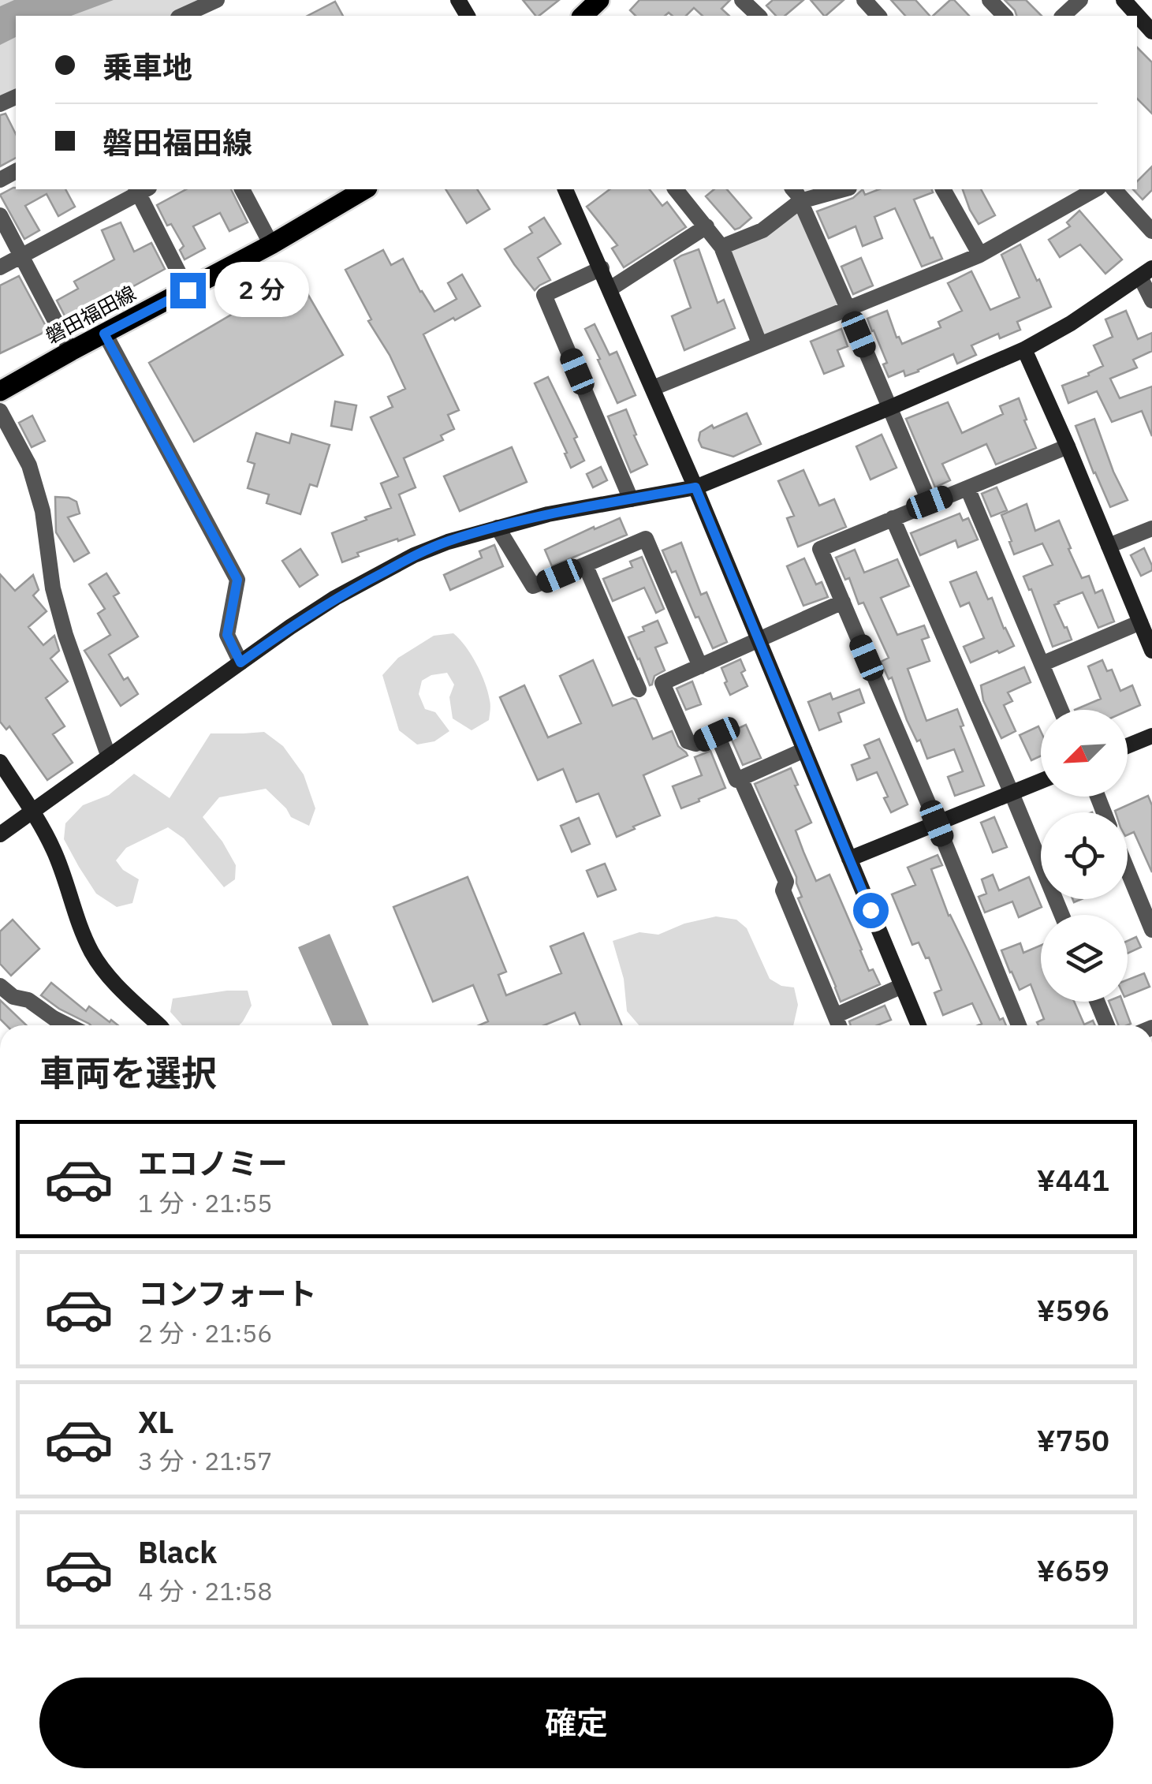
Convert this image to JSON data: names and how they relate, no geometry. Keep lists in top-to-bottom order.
{
  "streets": {
    "main road": ["磐田福田線"]
  },
  "north": "bottom left",
  "page": {
    "banner": ["乗車地", "磐田福田線"],
    "bubble": "2 分",
    "heading": "車両を選択",
    "list": [
      {
        "name": "エコノミー",
        "note": "1 分 · 21:55",
        "value": "¥441"
      },
      {
        "name": "コンフォート",
        "note": "2 分 · 21:56",
        "value": "¥596"
      },
      {
        "name": "XL",
        "note": "3 分 · 21:57",
        "value": "¥750"
      },
      {
        "name": "Black",
        "note": "4 分 · 21:58",
        "value": "¥659"
      }
    ],
    "buttons": "確定"
  }
}
